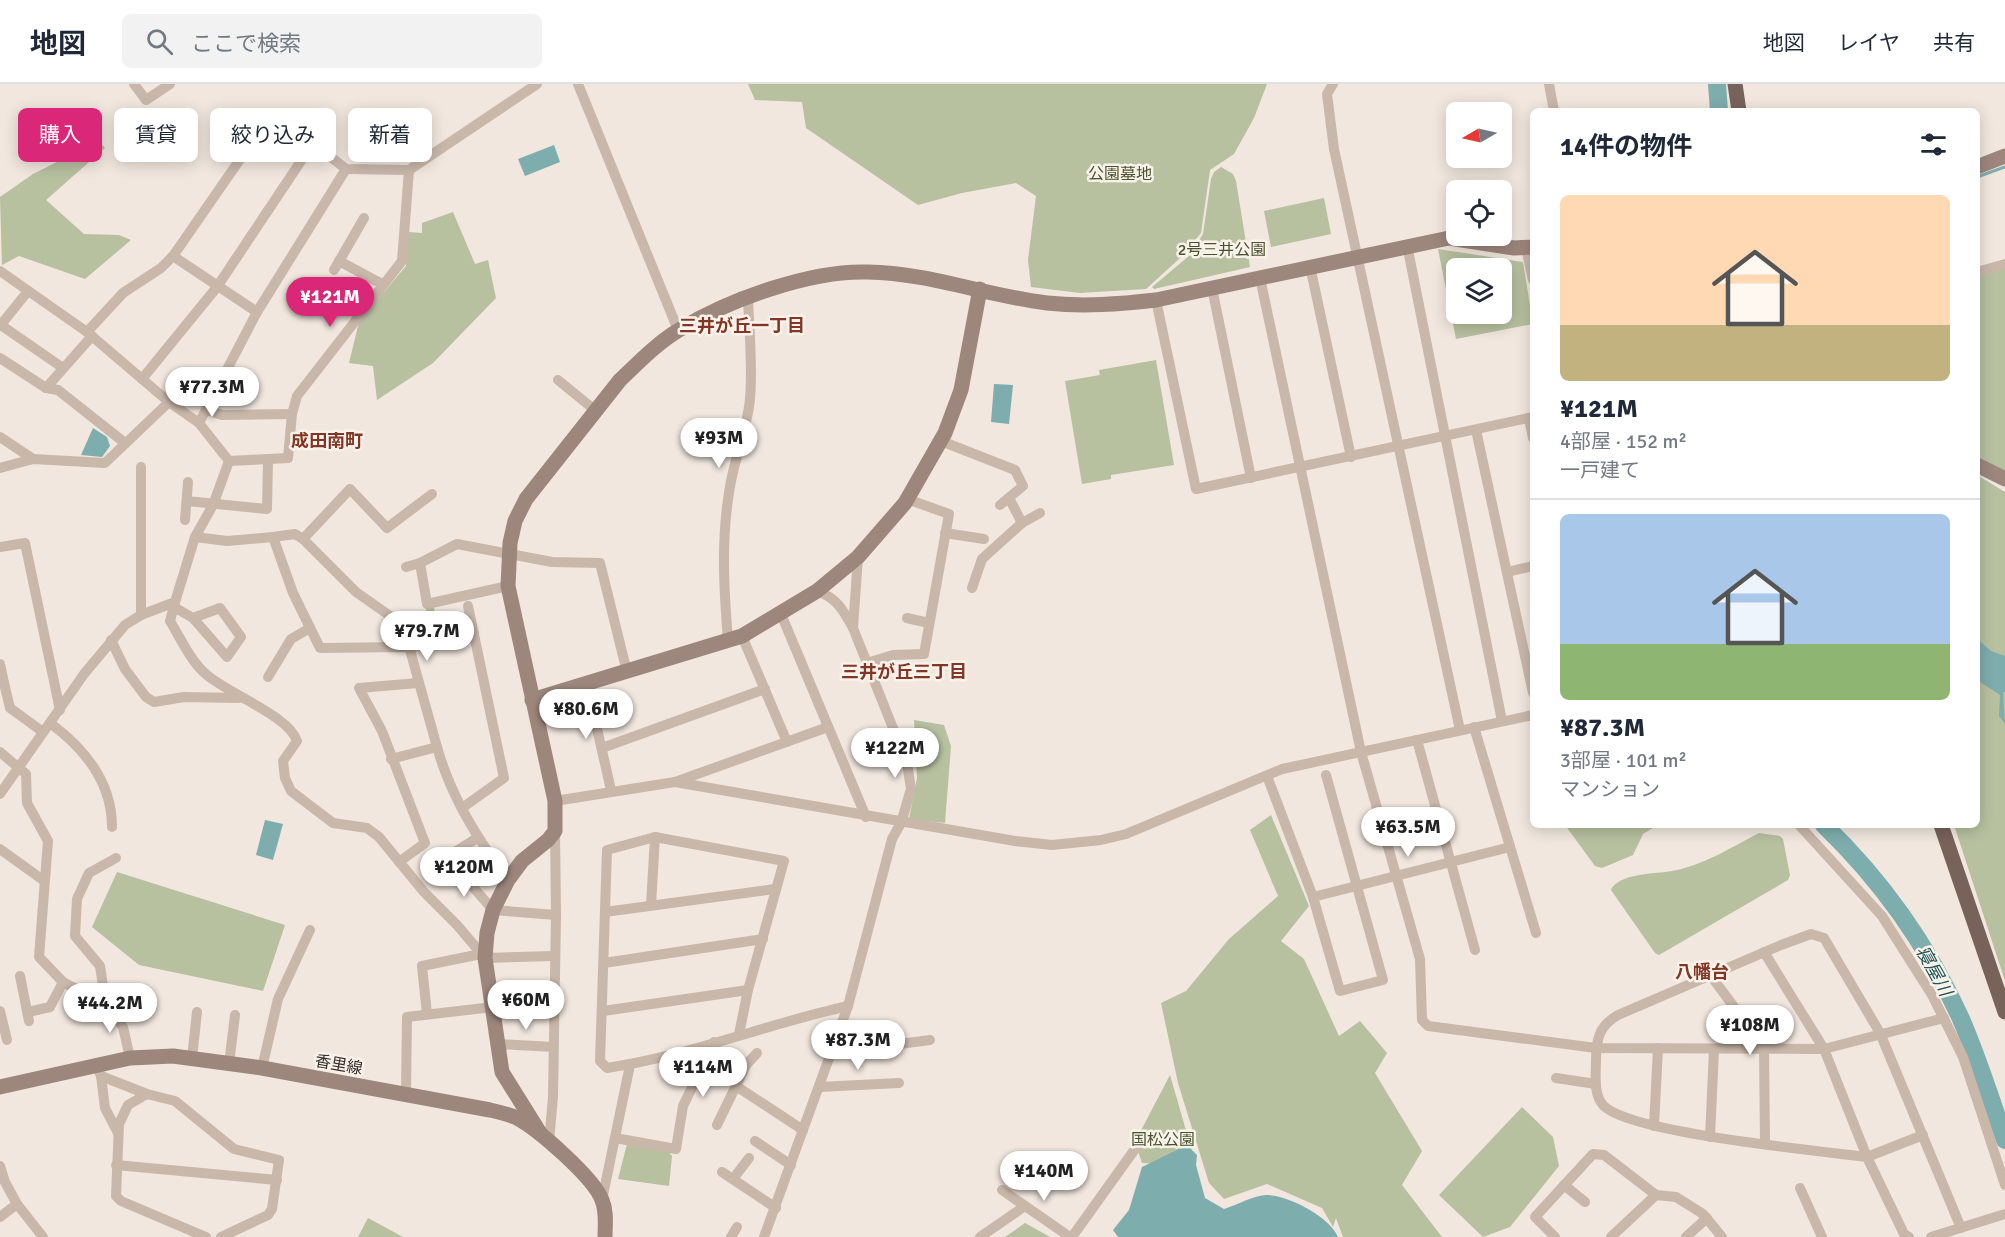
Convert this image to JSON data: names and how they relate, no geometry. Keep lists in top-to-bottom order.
{
  "streets": {
    "street": ["香里線"]
  },
  "districts": [
    "三井が丘一丁目",
    "成田南町",
    "三井が丘三丁目",
    "八幡台"
  ],
  "water": ["寝屋川"],
  "parks": ["公園墓地", "2号三井公園", "国松公園"],
  "north": "left",
  "page": {
    "header": "地図",
    "search": "ここで検索",
    "nav": ["地図", "レイヤ", "共有"],
    "chip": [
      "購入",
      "賃貸",
      "絞り込み",
      "新着"
    ],
    "heading": "14件の物件",
    "list": [
      {
        "name": "¥121M",
        "note": "4部屋 · 152 m² · 一戸建て"
      },
      {
        "name": "¥87.3M",
        "note": "3部屋 · 101 m² · マンション"
      }
    ],
    "price": [
      "¥121M",
      "¥77.3M",
      "¥93M",
      "¥79.7M",
      "¥80.6M",
      "¥122M",
      "¥63.5M",
      "¥120M",
      "¥60M",
      "¥44.2M",
      "¥108M",
      "¥87.3M",
      "¥114M",
      "¥140M"
    ]
  }
}
